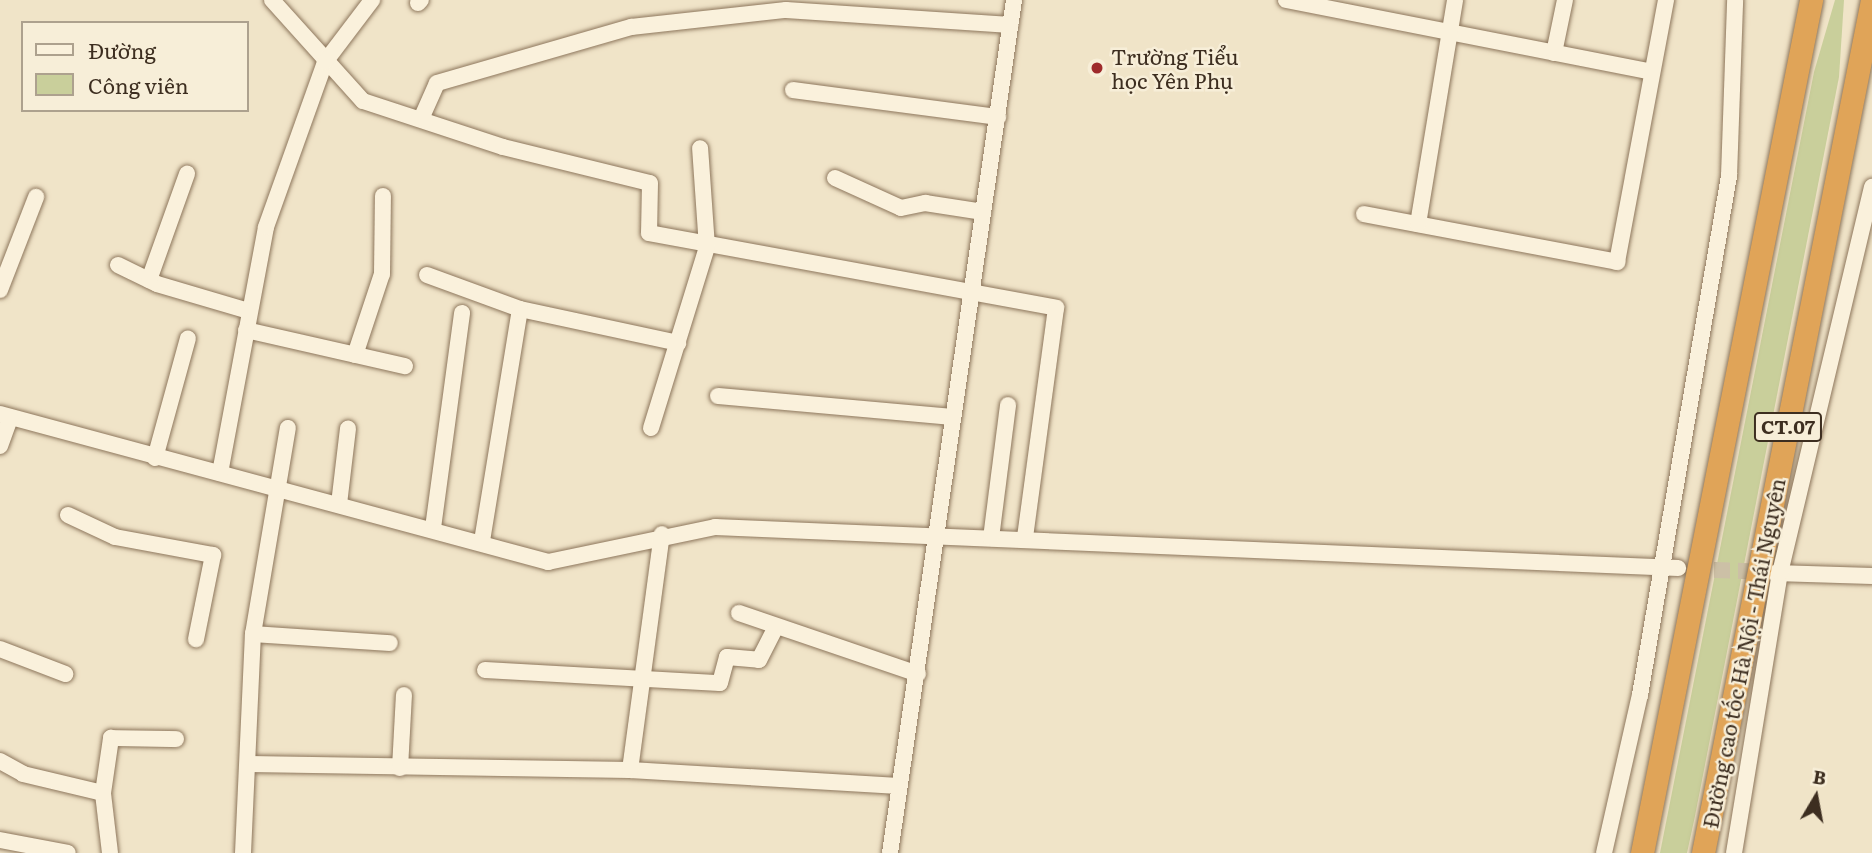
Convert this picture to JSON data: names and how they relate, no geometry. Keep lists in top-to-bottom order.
{
  "streets": {
    "highway": ["CT.07", "Đường cao tốc Hà Nội - Thái Nguyên"]
  },
  "places": ["Trường Tiểu học Yên Phụ"],
  "legend": ["Đường", "Công viên"],
  "north": "top"
}
